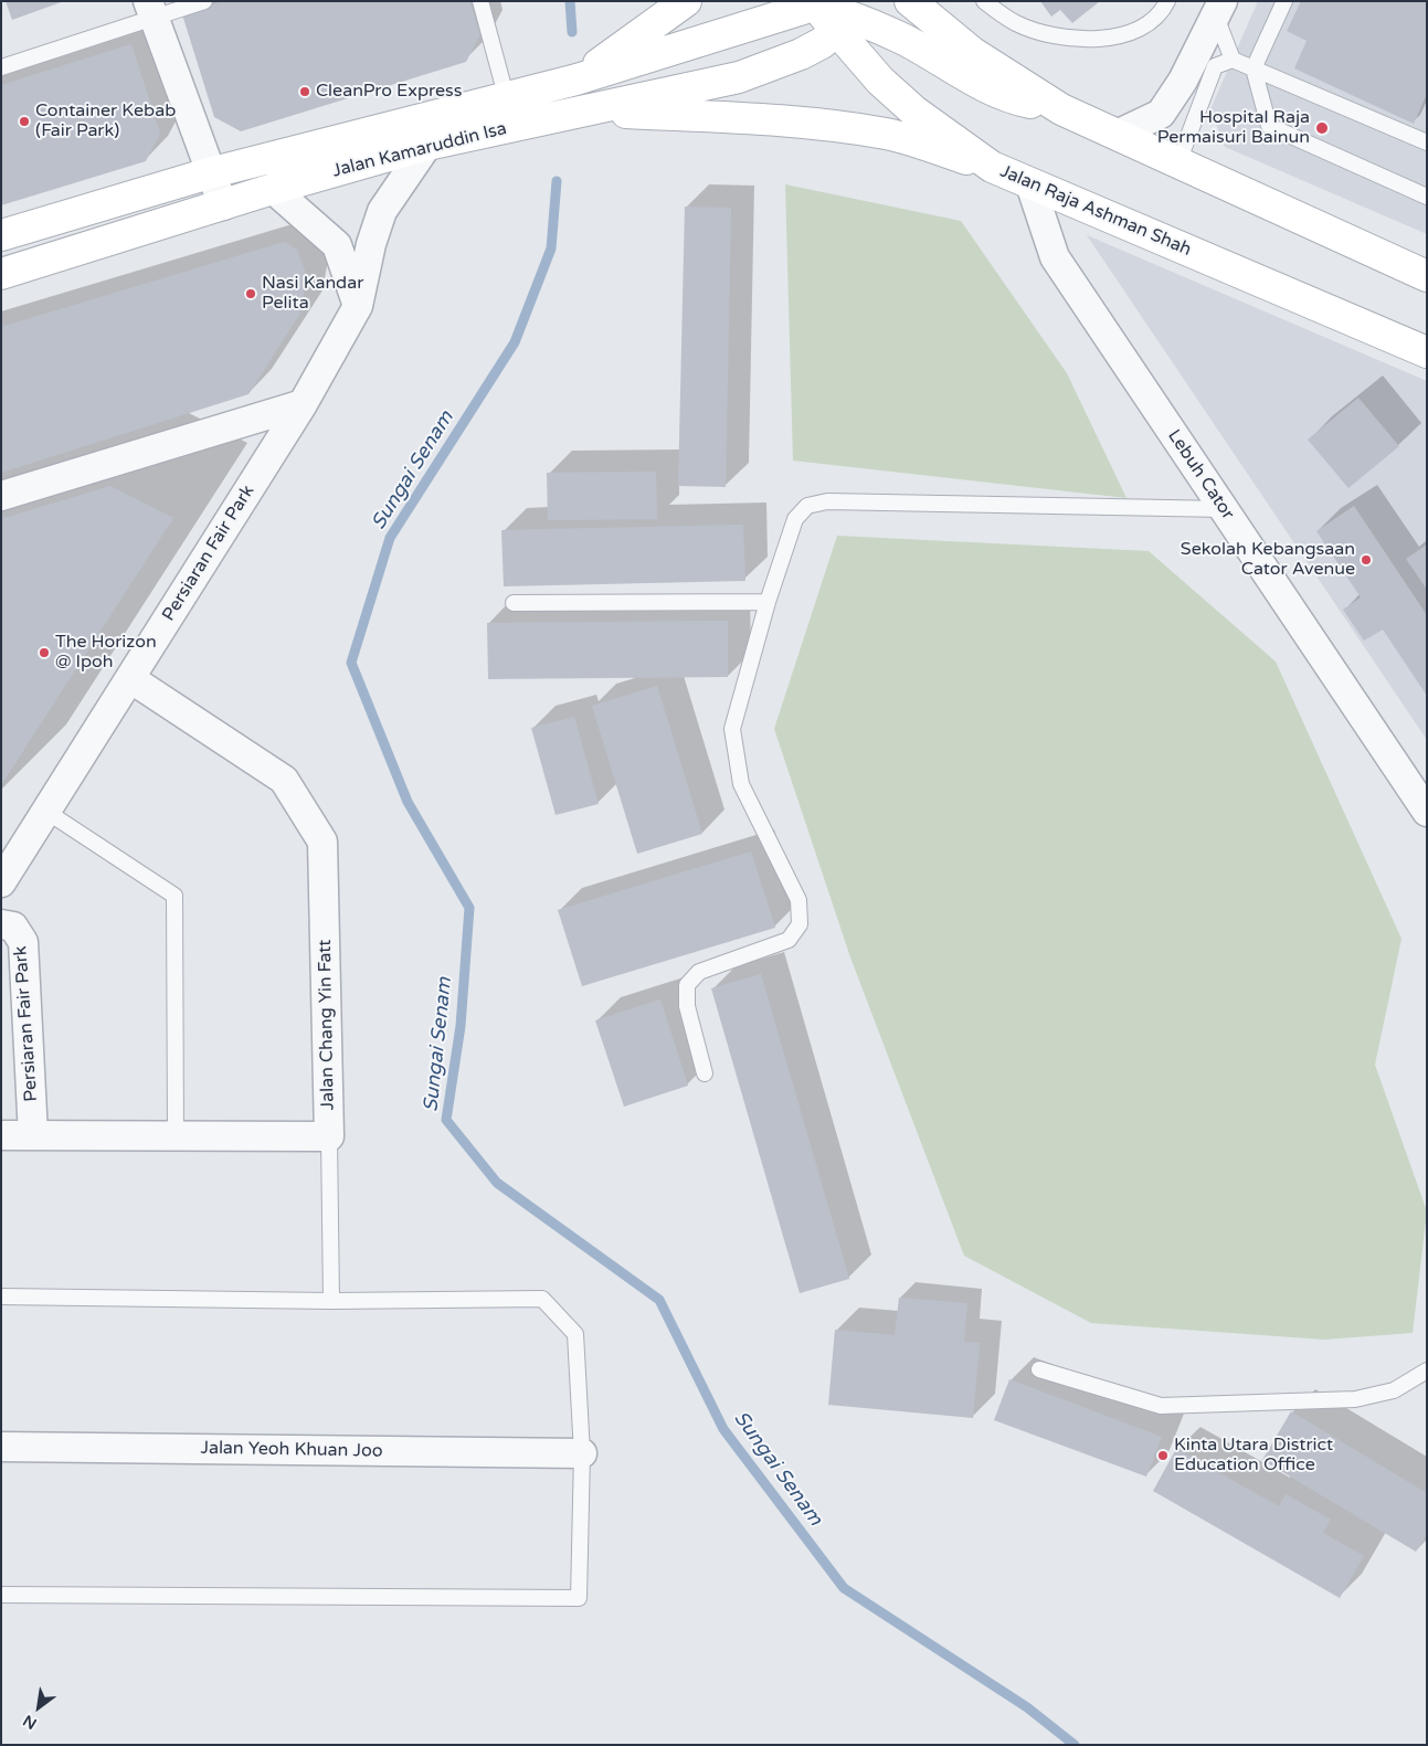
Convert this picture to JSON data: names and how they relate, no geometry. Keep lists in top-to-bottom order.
{
  "streets": {
    "main road": ["Jalan Kamaruddin Isa", "Jalan Raja Ashman Shah"],
    "street": [
      "Lebuh Cator",
      "Persiaran Fair Park",
      "Jalan Chang Yin Fatt",
      "Jalan Yeoh Khuan Joo"
    ]
  },
  "crossings": [
    ["Jalan Kamaruddin Isa", "Jalan Raja Ashman Shah"],
    ["Jalan Kamaruddin Isa", "Persiaran Fair Park"],
    ["Jalan Raja Ashman Shah", "Lebuh Cator"],
    ["Persiaran Fair Park", "Jalan Chang Yin Fatt"]
  ],
  "water": ["Sungai Senam"],
  "places": [
    "CleanPro Express",
    "Container Kebab (Fair Park)",
    "Hospital Raja Permaisuri Bainun",
    "Nasi Kandar Pelita",
    "Sekolah Kebangsaan Cator Avenue",
    "The Horizon @ Ipoh",
    "Kinta Utara District Education Office"
  ],
  "north": "bottom left"
}
